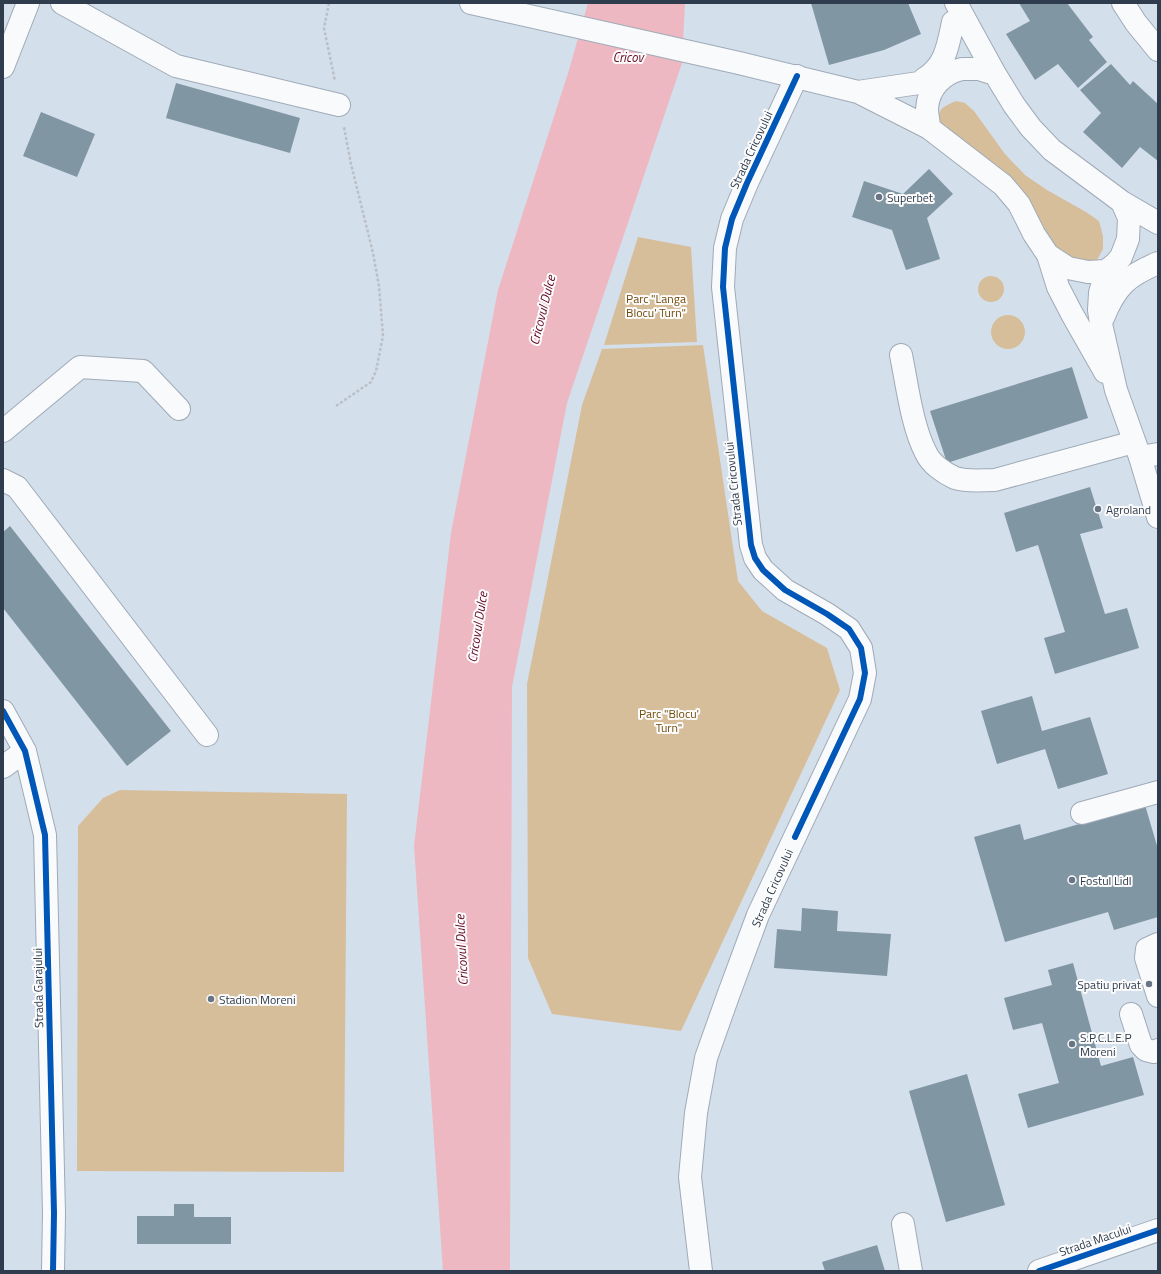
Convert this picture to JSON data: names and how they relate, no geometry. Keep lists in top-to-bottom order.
{
  "streets": {
    "main road": ["Strada Cricovului", "Strada Garajului", "Strada Macului"]
  },
  "water": ["Cricov", "Cricovul Dulce"],
  "parks": ["Parc \"Langa Blocu' Turn\"", "Parc \"Blocu' Turn\""],
  "places": [
    "Superbet",
    "Agroland",
    "Fostul Lidl",
    "Spatiu privat",
    "Stadion Moreni",
    "S.P.C.L.E.P Moreni"
  ]
}
